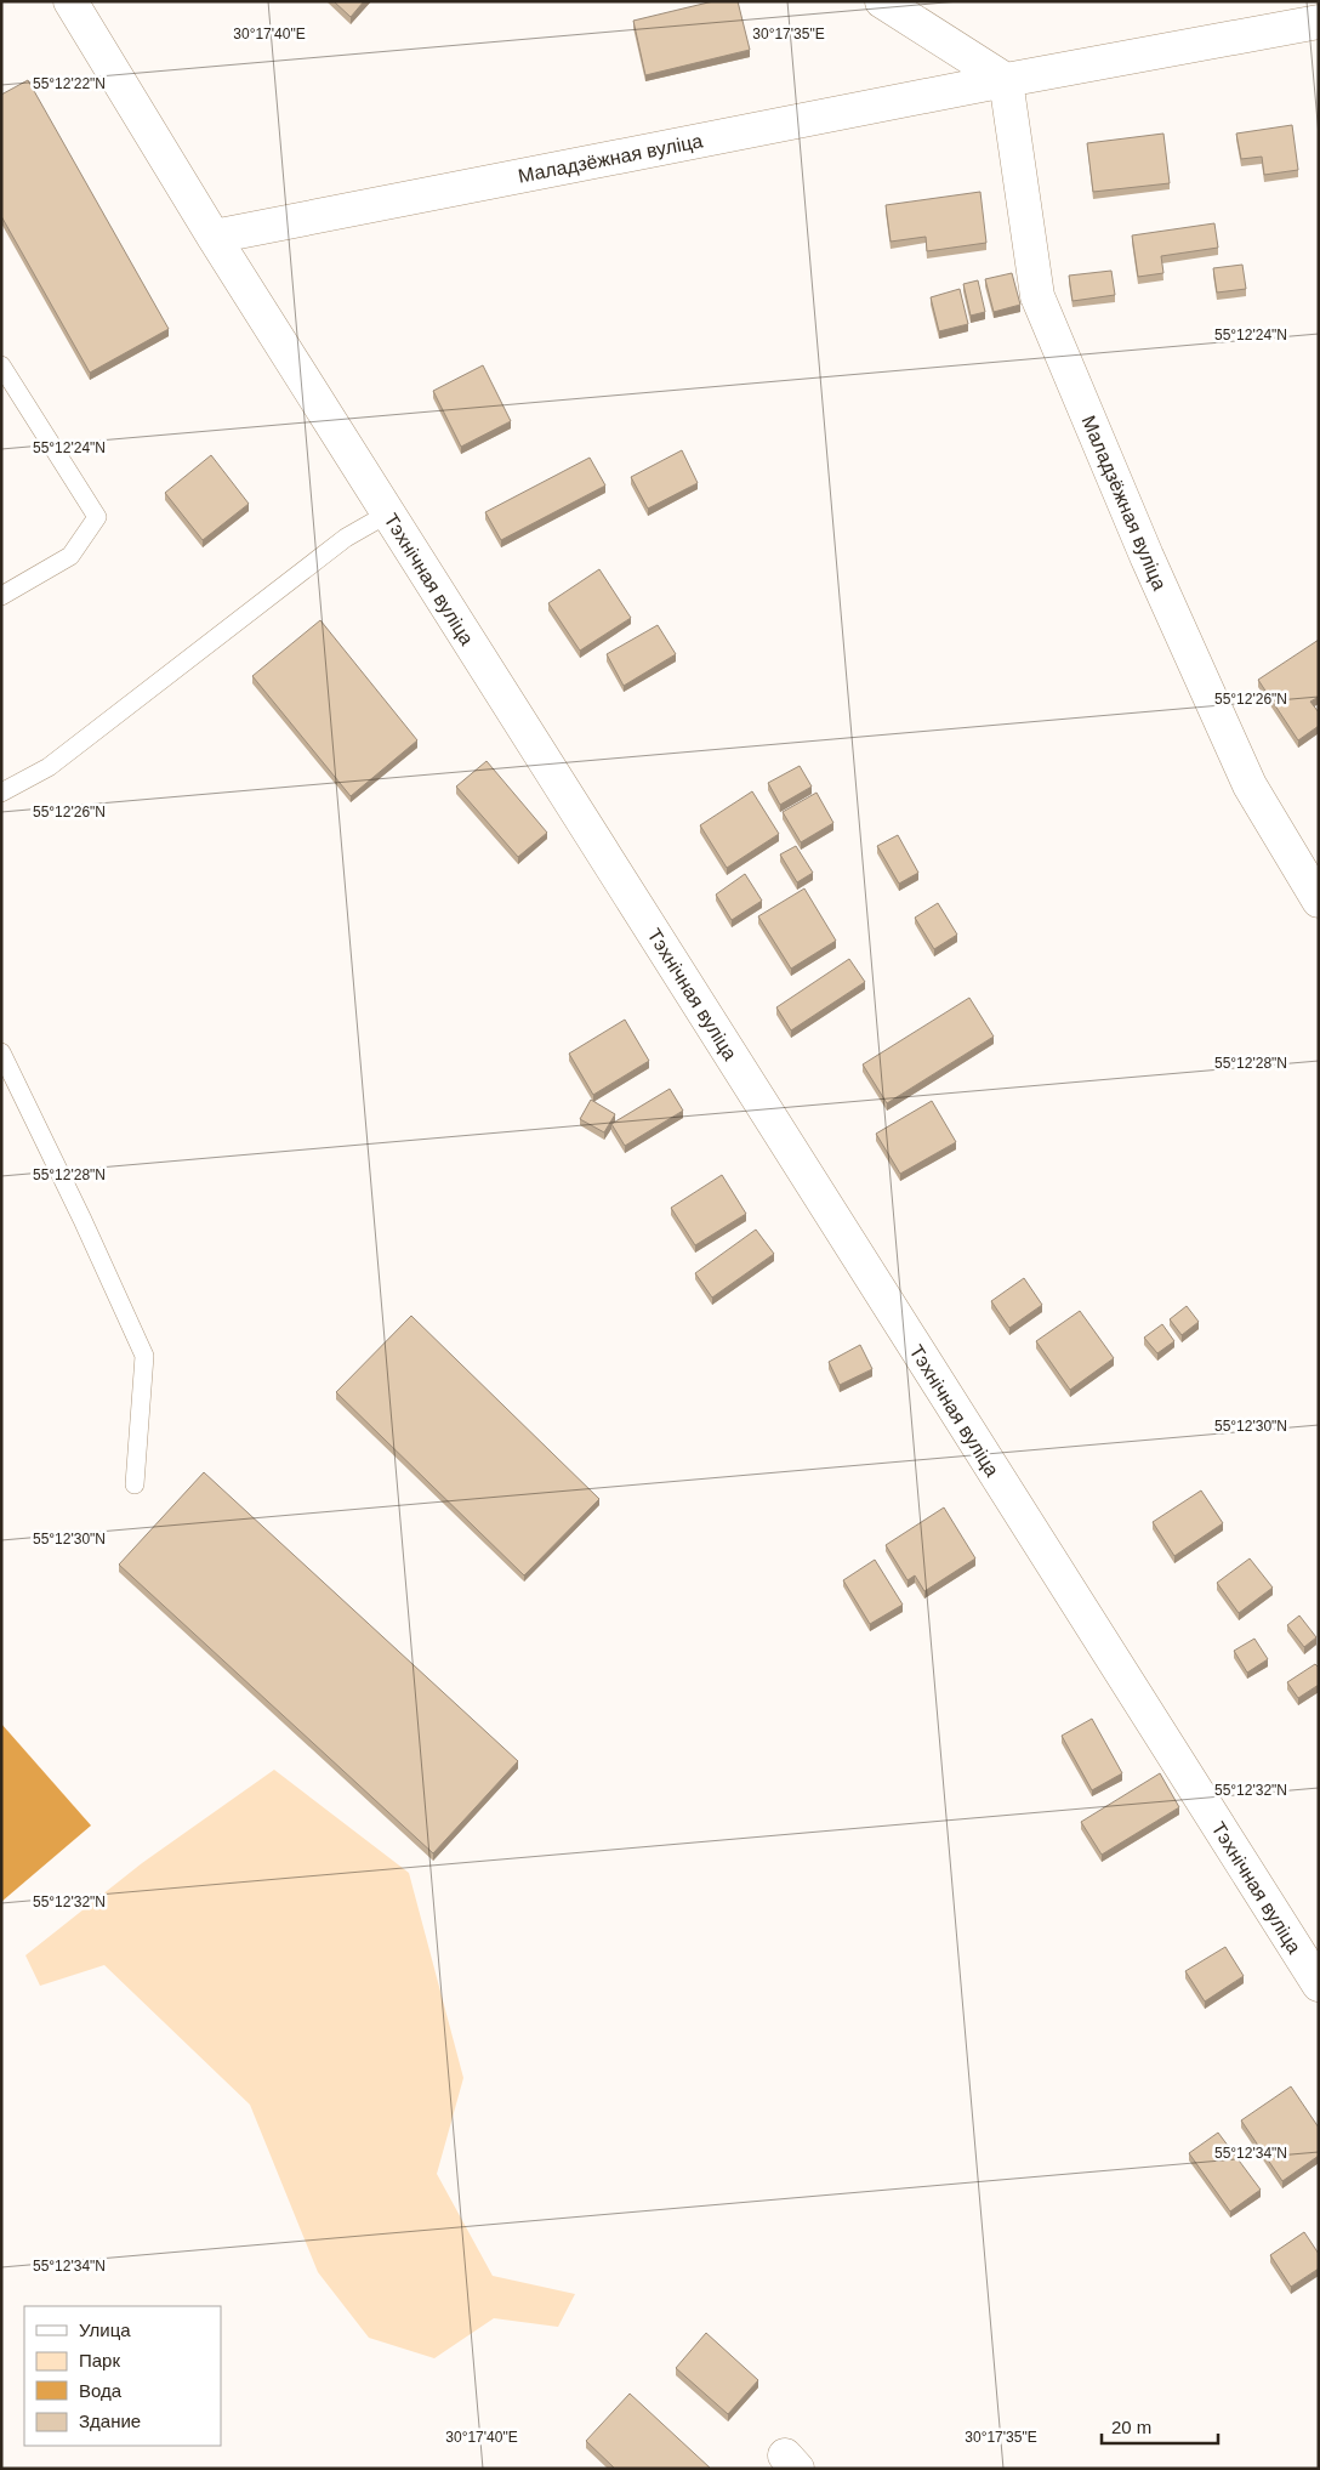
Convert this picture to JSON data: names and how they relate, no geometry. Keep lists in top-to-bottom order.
{
  "streets": {
    "street": ["Маладзёжная вуліца", "Тэхнічная вуліца"]
  },
  "crossings": [
    ["Маладзёжная вуліца", "Тэхнічная вуліца"]
  ],
  "legend": [
    "Улица",
    "Парк",
    "Вода",
    "Здание"
  ],
  "scale_bar": "20 m",
  "coordinates": [
    "30°17'40\"E",
    "30°17'35\"E",
    "55°12'22\"N",
    "55°12'24\"N",
    "55°12'26\"N",
    "55°12'28\"N",
    "55°12'30\"N",
    "55°12'32\"N",
    "55°12'34\"N"
  ]
}
